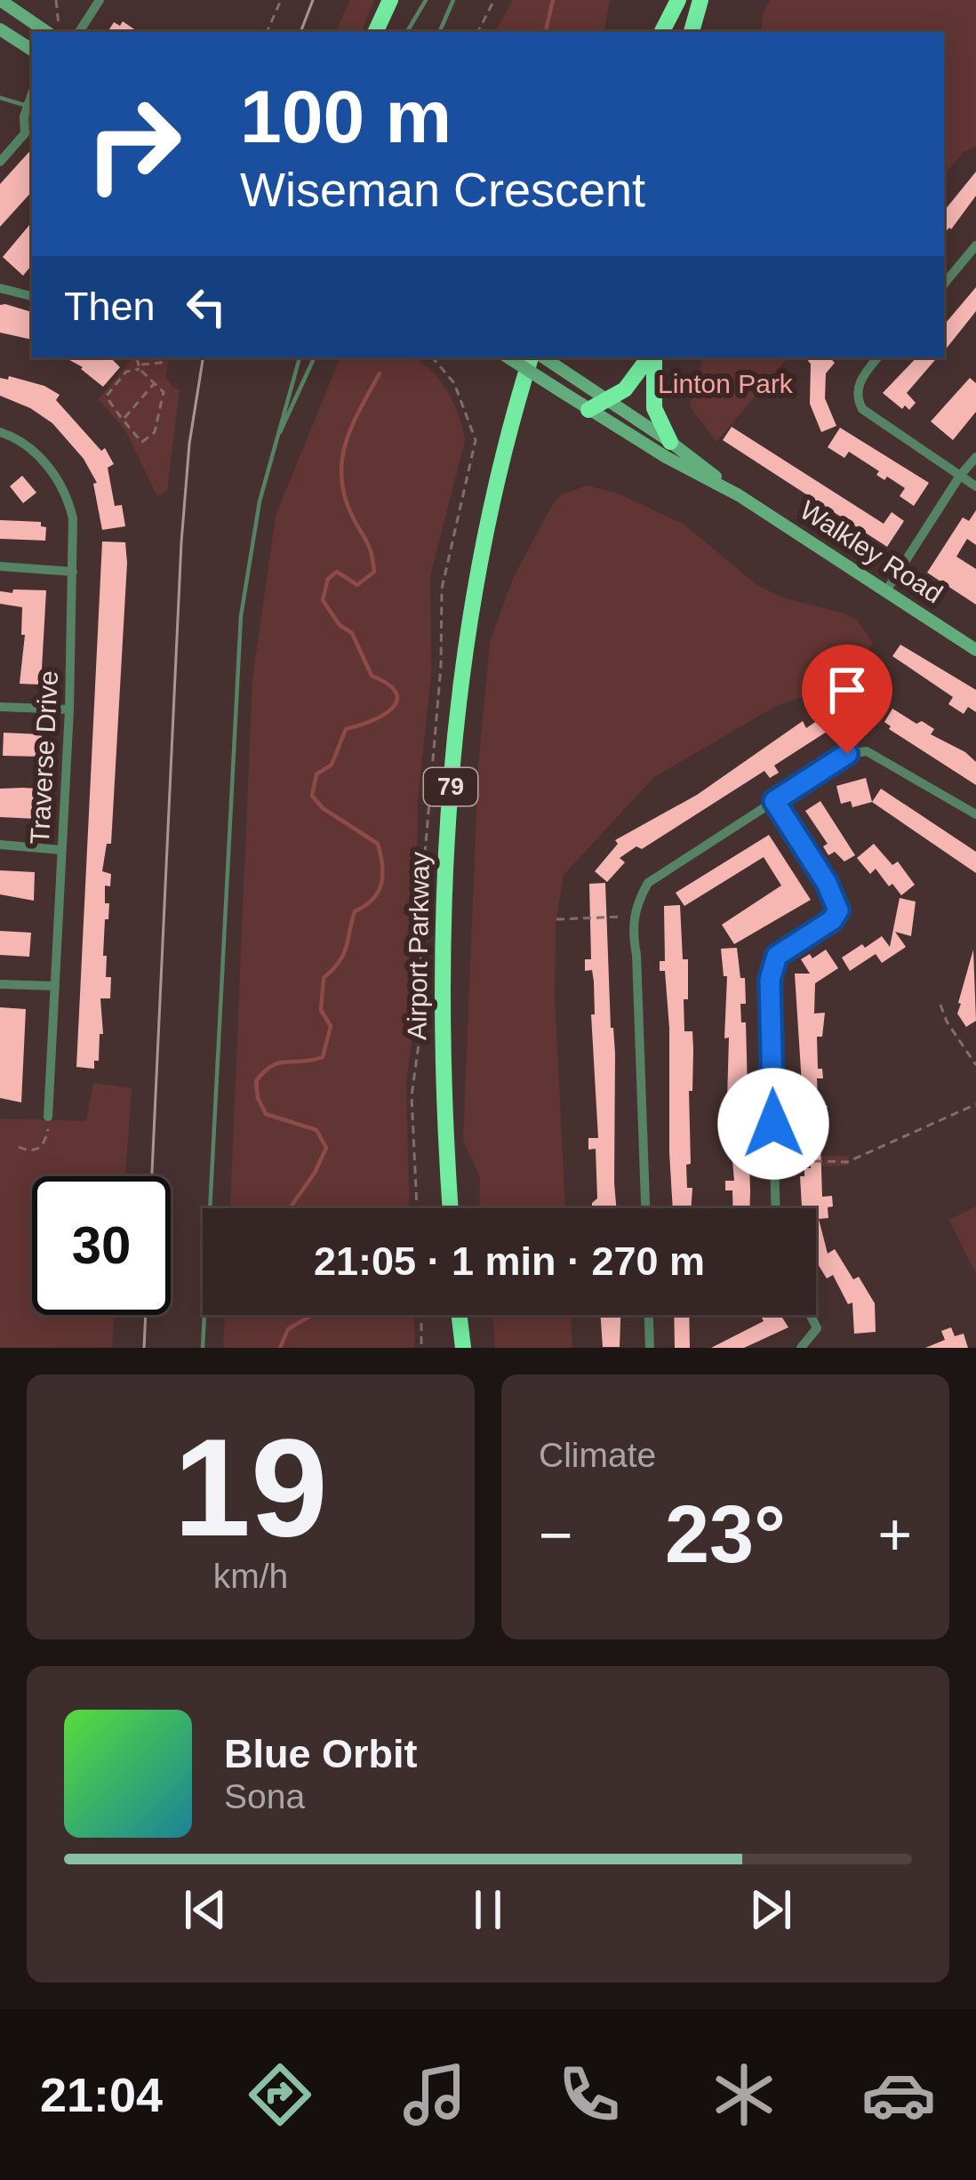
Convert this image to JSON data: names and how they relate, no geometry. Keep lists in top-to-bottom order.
{
  "streets": {
    "highway": ["79", "Airport Parkway"],
    "main road": ["Walkley Road"],
    "street": ["Traverse Drive"]
  },
  "parks": ["Linton Park"],
  "page": {
    "turn": ["100 m", "Wiseman Crescent"],
    "then": "Then",
    "limit": "30",
    "trip": "21:05 · 1 min · 270 m",
    "tile": [
      ["19", "km/h"],
      "Climate"
    ],
    "heat": ["−", "23°", "+"],
    "song": ["Blue Orbit", "Sona"],
    "tabs": "21:04"
  }
}
